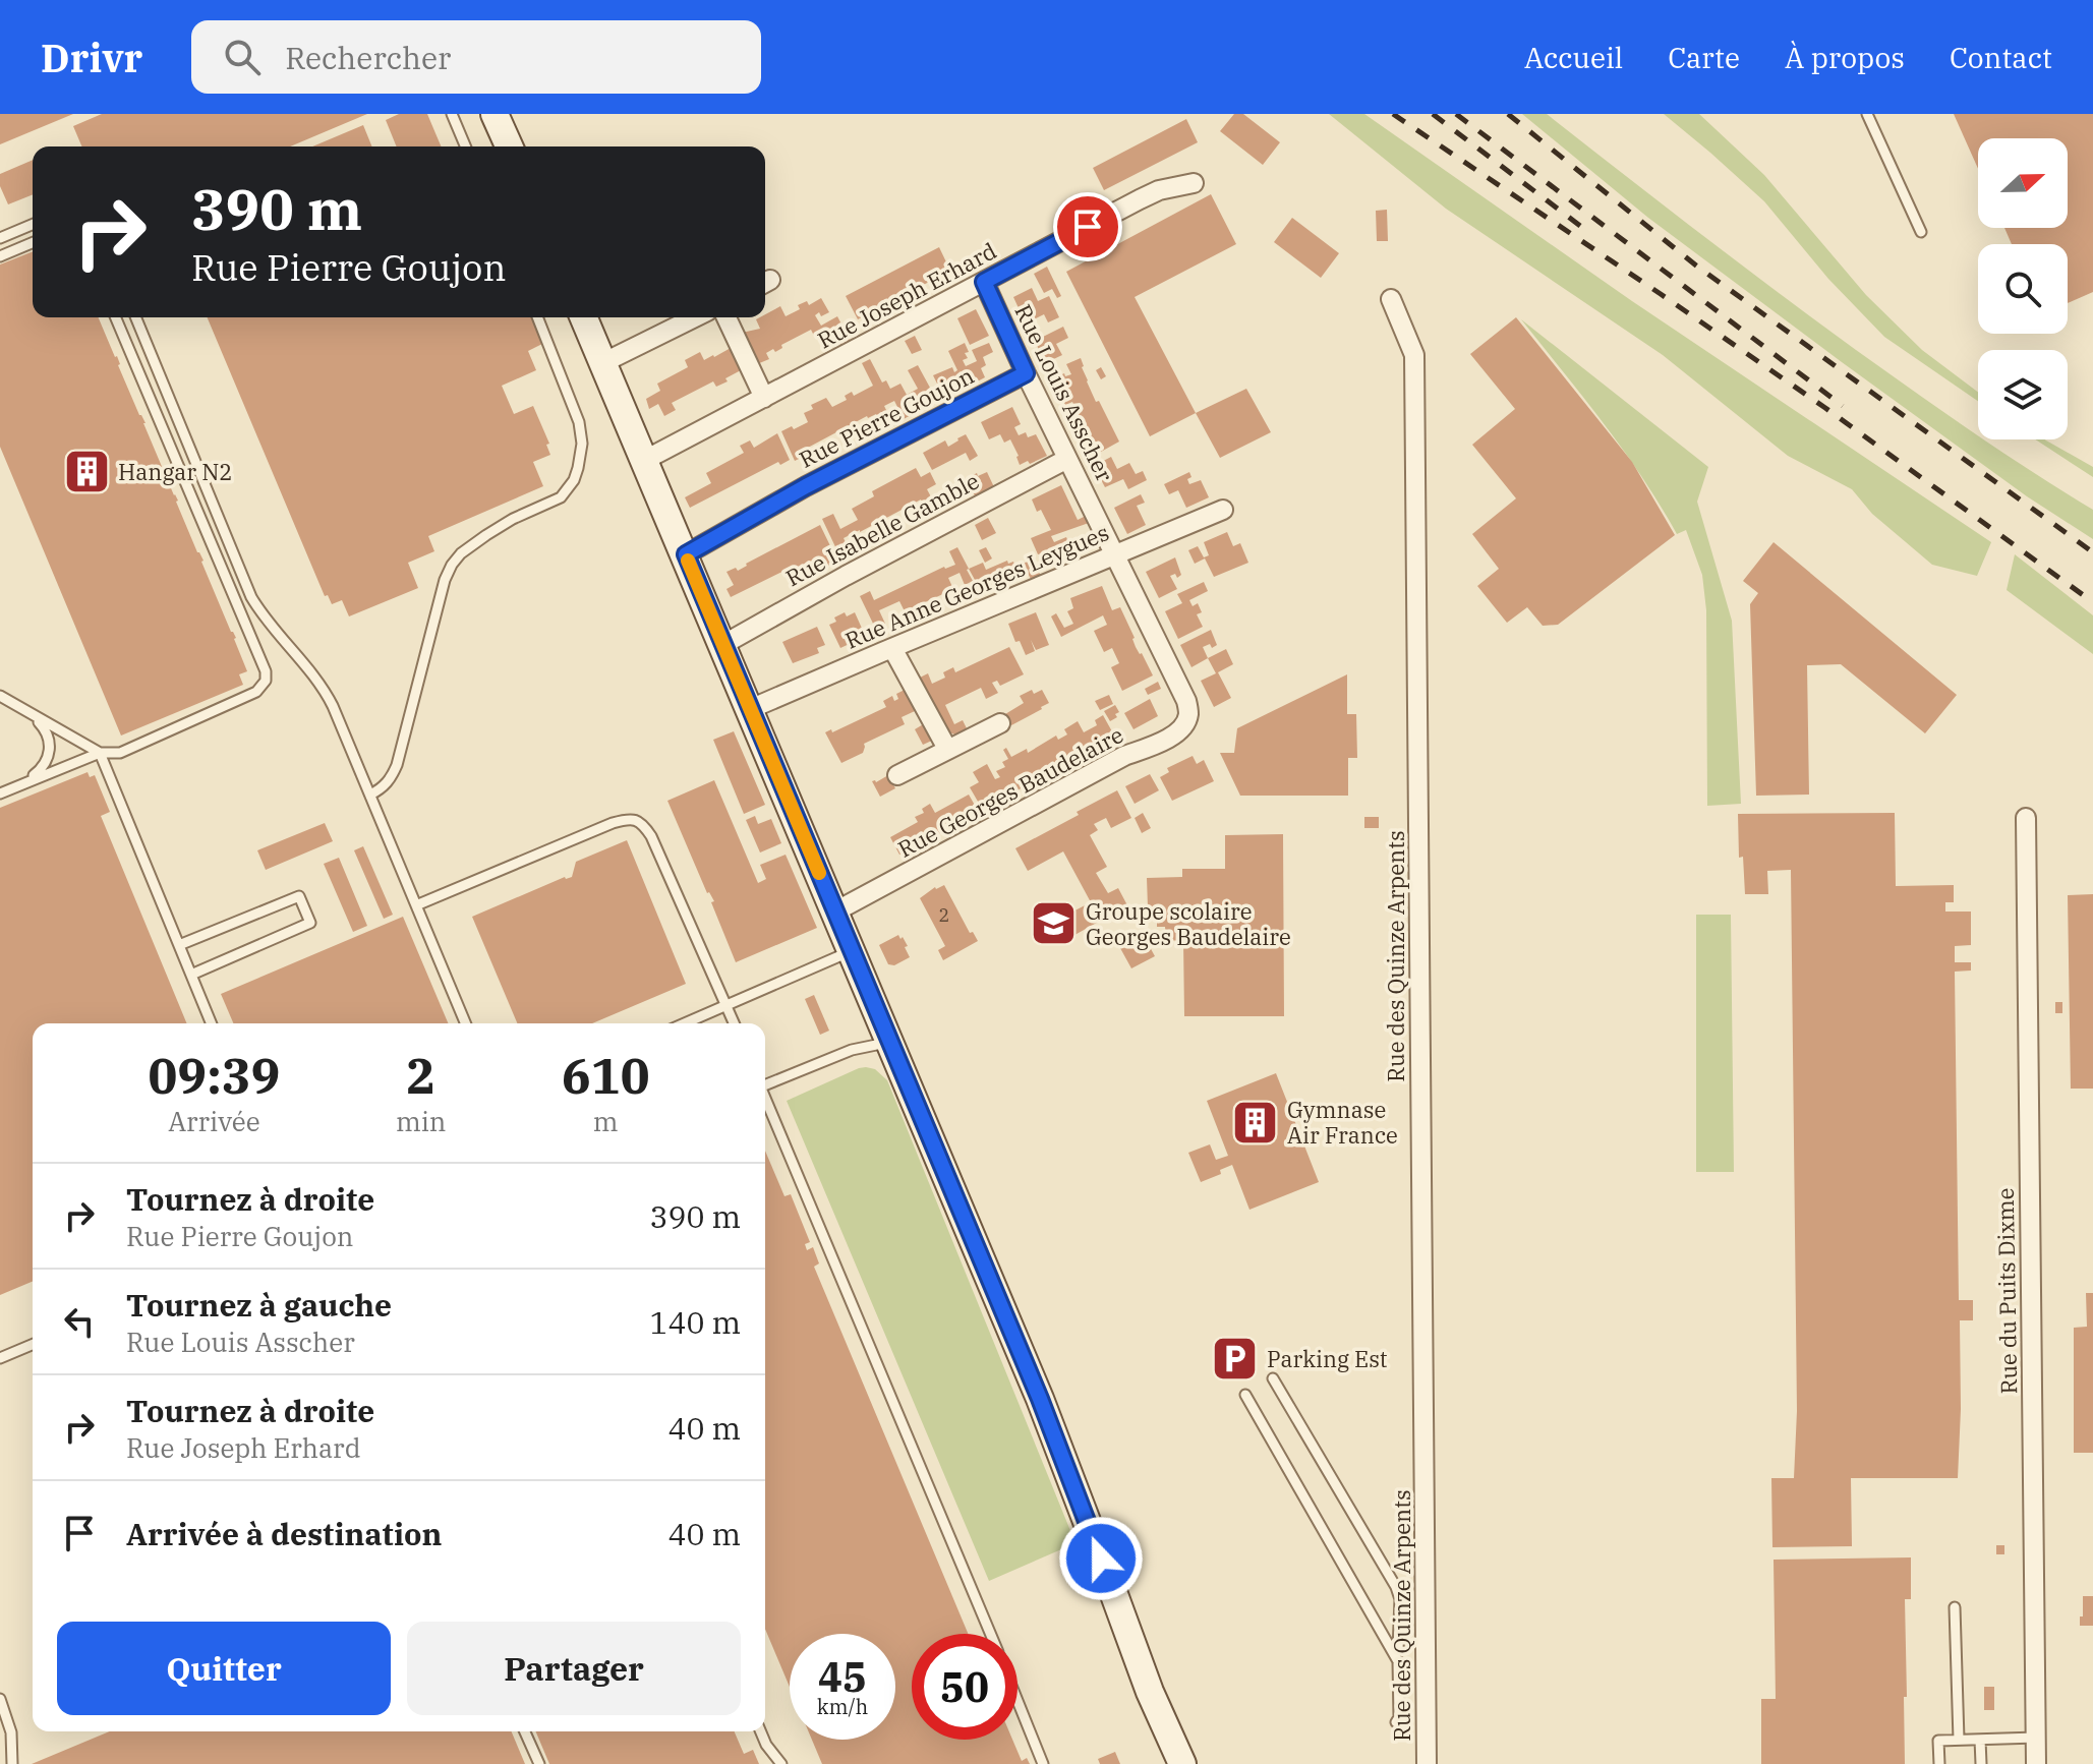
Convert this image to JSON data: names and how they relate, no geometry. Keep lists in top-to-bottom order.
{
  "streets": {
    "street": [
      "Rue Joseph Erhard",
      "Rue Louis Asscher",
      "Rue Pierre Goujon",
      "Rue Isabelle Gamble",
      "Rue Anne Georges Leygues",
      "Rue Georges Baudelaire",
      "Rue des Quinze Arpents",
      "Rue du Puits Dixme"
    ]
  },
  "crossings": [
    ["Rue Joseph Erhard", "Rue Louis Asscher"],
    ["Rue Louis Asscher", "Rue Pierre Goujon"],
    ["Rue Louis Asscher", "Rue Isabelle Gamble"],
    ["Rue Louis Asscher", "Rue Anne Georges Leygues"],
    ["Rue Louis Asscher", "Rue Georges Baudelaire"]
  ],
  "places": {
    "building": ["Hangar N2", "Gymnase Air France"],
    "school or university": ["Groupe scolaire Georges Baudelaire"],
    "parking": ["Parking Est"]
  },
  "house_numbers": ["2"],
  "north": "right",
  "page": {
    "header": "Drivr",
    "search": "Rechercher",
    "nav": [
      "Accueil",
      "Carte",
      "À propos",
      "Contact"
    ],
    "turn": ["390 m", "Rue Pierre Goujon"],
    "eta": [
      "09:39",
      "Arrivée",
      "2",
      "min",
      "610",
      "m"
    ],
    "list": [
      {
        "name": "Tournez à droite",
        "note": "Rue Pierre Goujon",
        "value": "390 m"
      },
      {
        "name": "Tournez à gauche",
        "note": "Rue Louis Asscher",
        "value": "140 m"
      },
      {
        "name": "Tournez à droite",
        "note": "Rue Joseph Erhard",
        "value": "40 m"
      },
      {
        "name": "Arrivée à destination",
        "value": "40 m"
      }
    ],
    "buttons": ["Quitter", "Partager"],
    "speed": "45 km/h",
    "limit": "50"
  }
}
